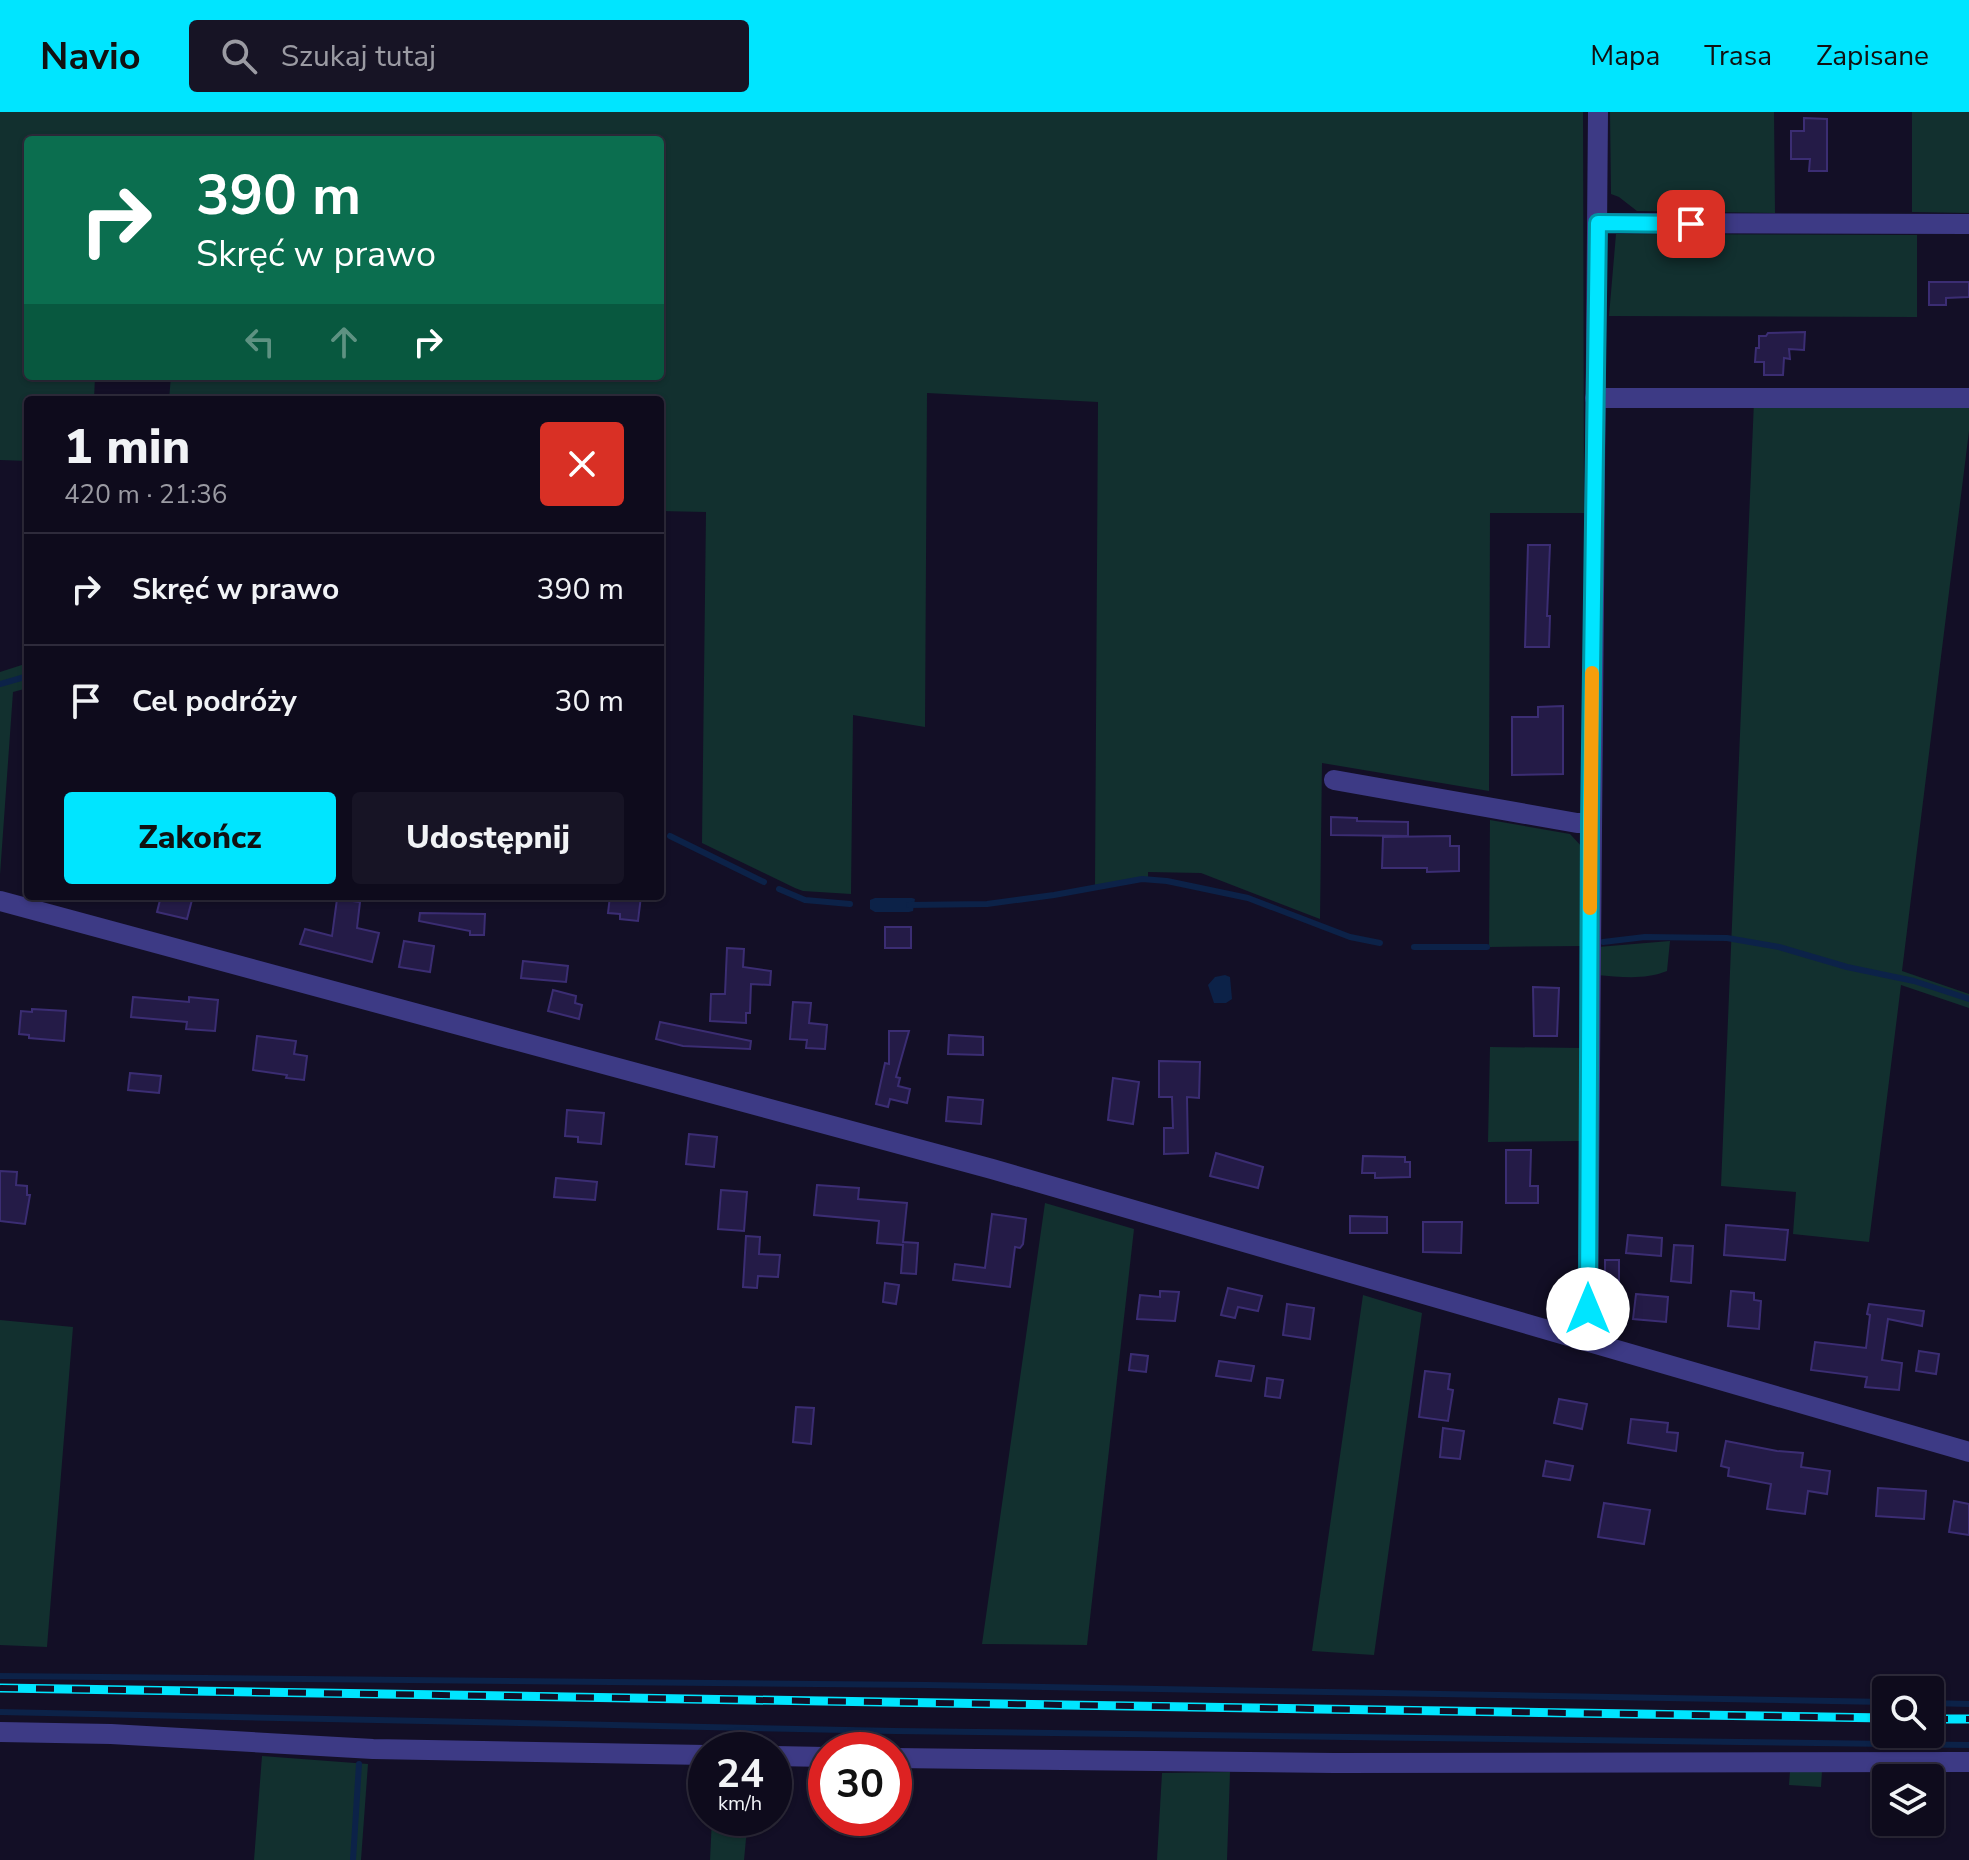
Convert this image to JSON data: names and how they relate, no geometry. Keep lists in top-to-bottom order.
{
  "page": {
    "header": "Navio",
    "search": "Szukaj tutaj",
    "nav": ["Mapa", "Trasa", "Zapisane"],
    "turn": ["390 m", "Skręć w prawo"],
    "heading": ["1 min", "420 m · 21:36"],
    "list": [
      {
        "name": "Skręć w prawo",
        "value": "390 m"
      },
      {
        "name": "Cel podróży",
        "value": "30 m"
      }
    ],
    "buttons": ["Zakończ", "Udostępnij"],
    "speed": "24 km/h",
    "limit": "30"
  }
}
